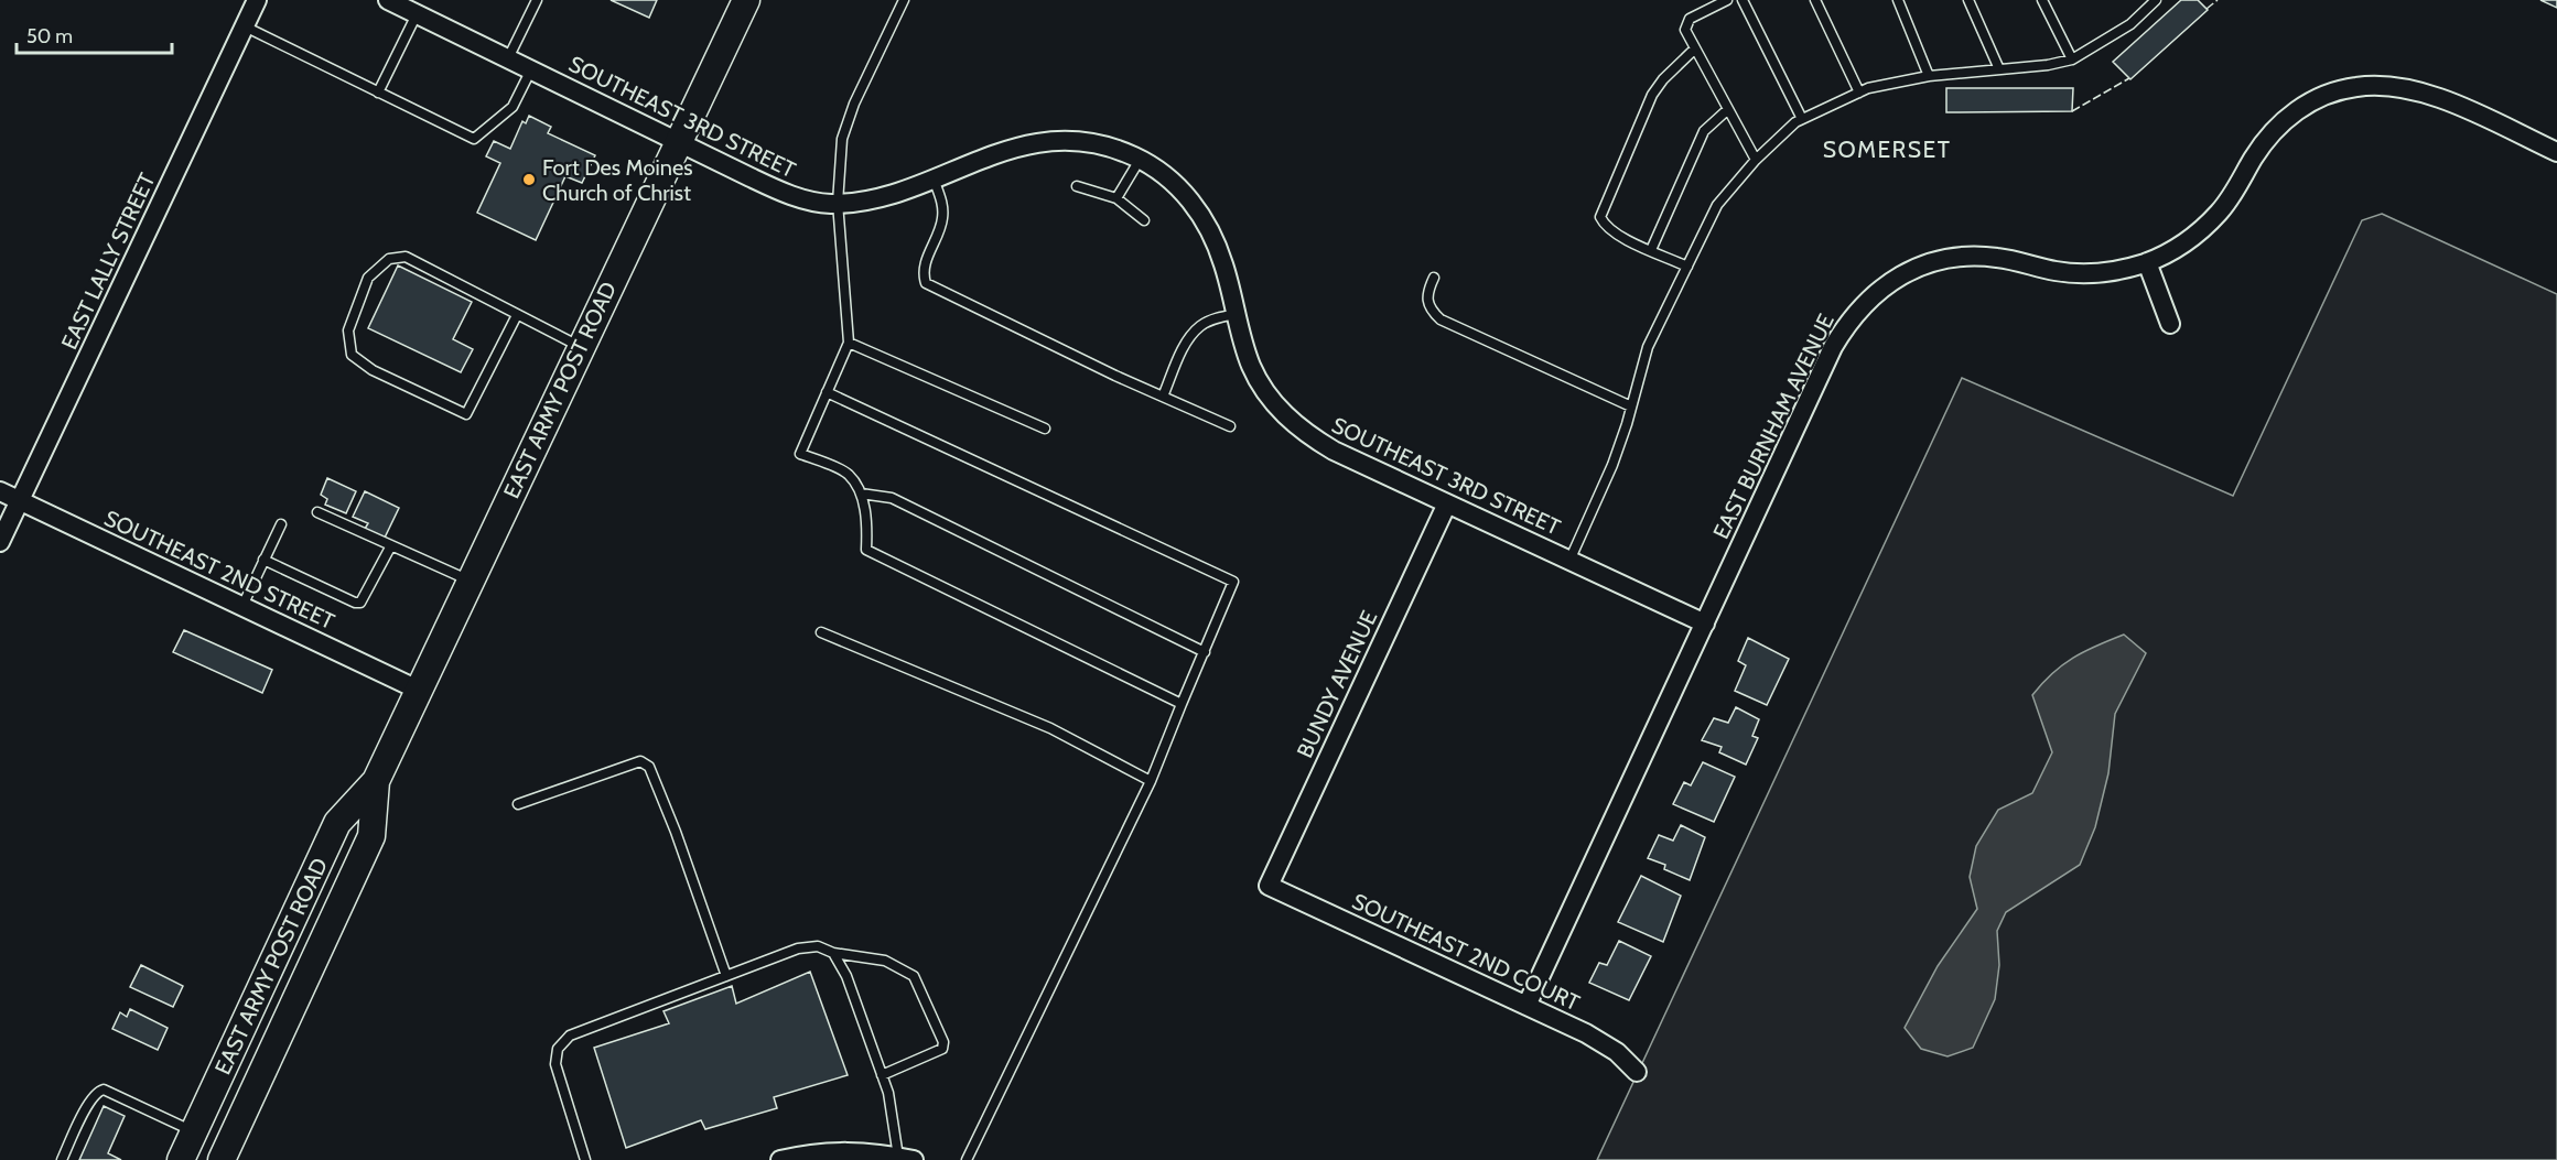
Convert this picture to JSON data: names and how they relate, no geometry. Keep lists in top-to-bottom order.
{
  "streets": {
    "main road": ["EAST ARMY POST ROAD"],
    "street": [
      "SOUTHEAST 3RD STREET",
      "EAST LALLY STREET",
      "EAST BURNHAM AVENUE",
      "SOUTHEAST 2ND STREET",
      "BUNDY AVENUE",
      "SOUTHEAST 2ND COURT"
    ]
  },
  "crossings": [
    ["SOUTHEAST 3RD STREET", "EAST ARMY POST ROAD"],
    ["SOUTHEAST 3RD STREET", "EAST BURNHAM AVENUE"],
    ["SOUTHEAST 3RD STREET", "BUNDY AVENUE"],
    ["EAST LALLY STREET", "SOUTHEAST 2ND STREET"],
    ["EAST ARMY POST ROAD", "SOUTHEAST 2ND STREET"],
    ["EAST BURNHAM AVENUE", "SOUTHEAST 2ND COURT"],
    ["BUNDY AVENUE", "SOUTHEAST 2ND COURT"]
  ],
  "districts": ["SOMERSET"],
  "places": ["Fort Des Moines Church of Christ"],
  "scale_bar": "50 m"
}
